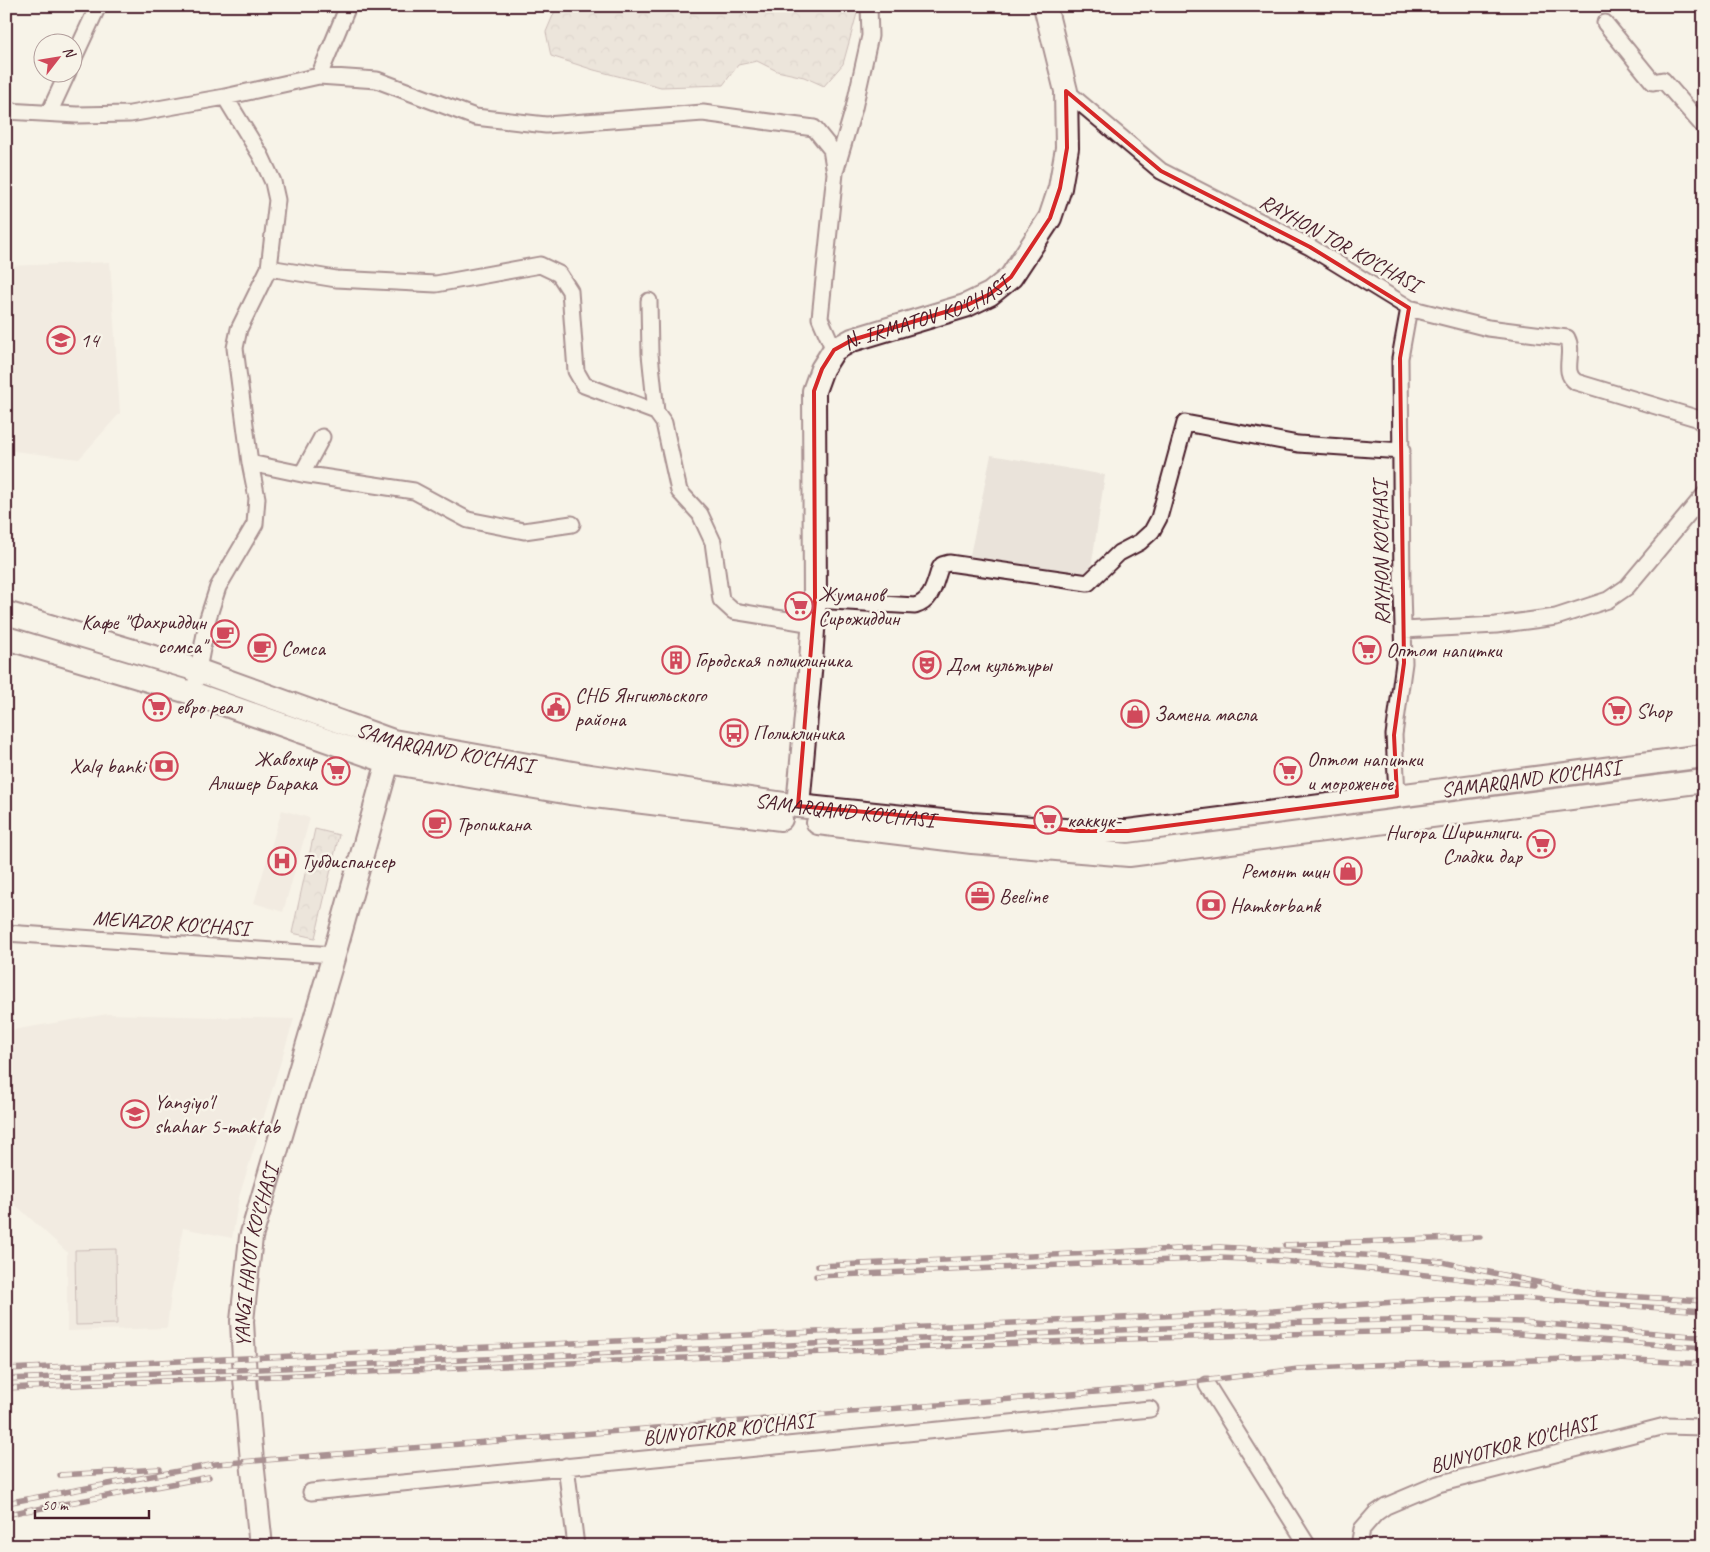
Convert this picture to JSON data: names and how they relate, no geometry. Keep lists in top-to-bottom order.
{
  "streets": {
    "main road": ["N. IRMATOV KO'CHASI", "SAMARQAND KO'CHASI", "YANGI HAYOT KO'CHASI"],
    "street": [
      "RAYHON TOR KO'CHASI",
      "RAYHON KO'CHASI",
      "MEVAZOR KO'CHASI",
      "BUNYOTKOR KO'CHASI"
    ]
  },
  "crossings": [
    ["RAYHON TOR KO'CHASI", "N. IRMATOV KO'CHASI"],
    ["RAYHON TOR KO'CHASI", "RAYHON KO'CHASI"],
    ["N. IRMATOV KO'CHASI", "SAMARQAND KO'CHASI"],
    ["RAYHON KO'CHASI", "SAMARQAND KO'CHASI"],
    ["SAMARQAND KO'CHASI", "YANGI HAYOT KO'CHASI"],
    ["MEVAZOR KO'CHASI", "YANGI HAYOT KO'CHASI"]
  ],
  "places": {
    "school or university": ["14", "Yangiyo'l shahar 5-maktab"],
    "supermarket": [
      "Жуманов Сирожиддин",
      "Оптом напитки",
      "евро реал",
      "Shop",
      "Жавохир Алишер Барака",
      "Оптом напитки и мороженое",
      "каккук-",
      "Нигора Ширинлиги. Сладки дар"
    ],
    "cafe": ["Кафе \"Фахриддин сомса\"", "Сомса", "Тропикана"],
    "building": ["Городская поликлиника"],
    "theatre": ["Дом культуры"],
    "public building": ["СНБ Янгиюльского района"],
    "shop": ["Замена масла", "Ремонт шин"],
    "bus stop": ["Поликлиника"],
    "bank": ["Xalq banki", "Hamkorbank"],
    "hospital": ["Тубдиспансер"],
    "office": ["Beeline"]
  },
  "scale_bar": "50 m",
  "north": "top right"
}
